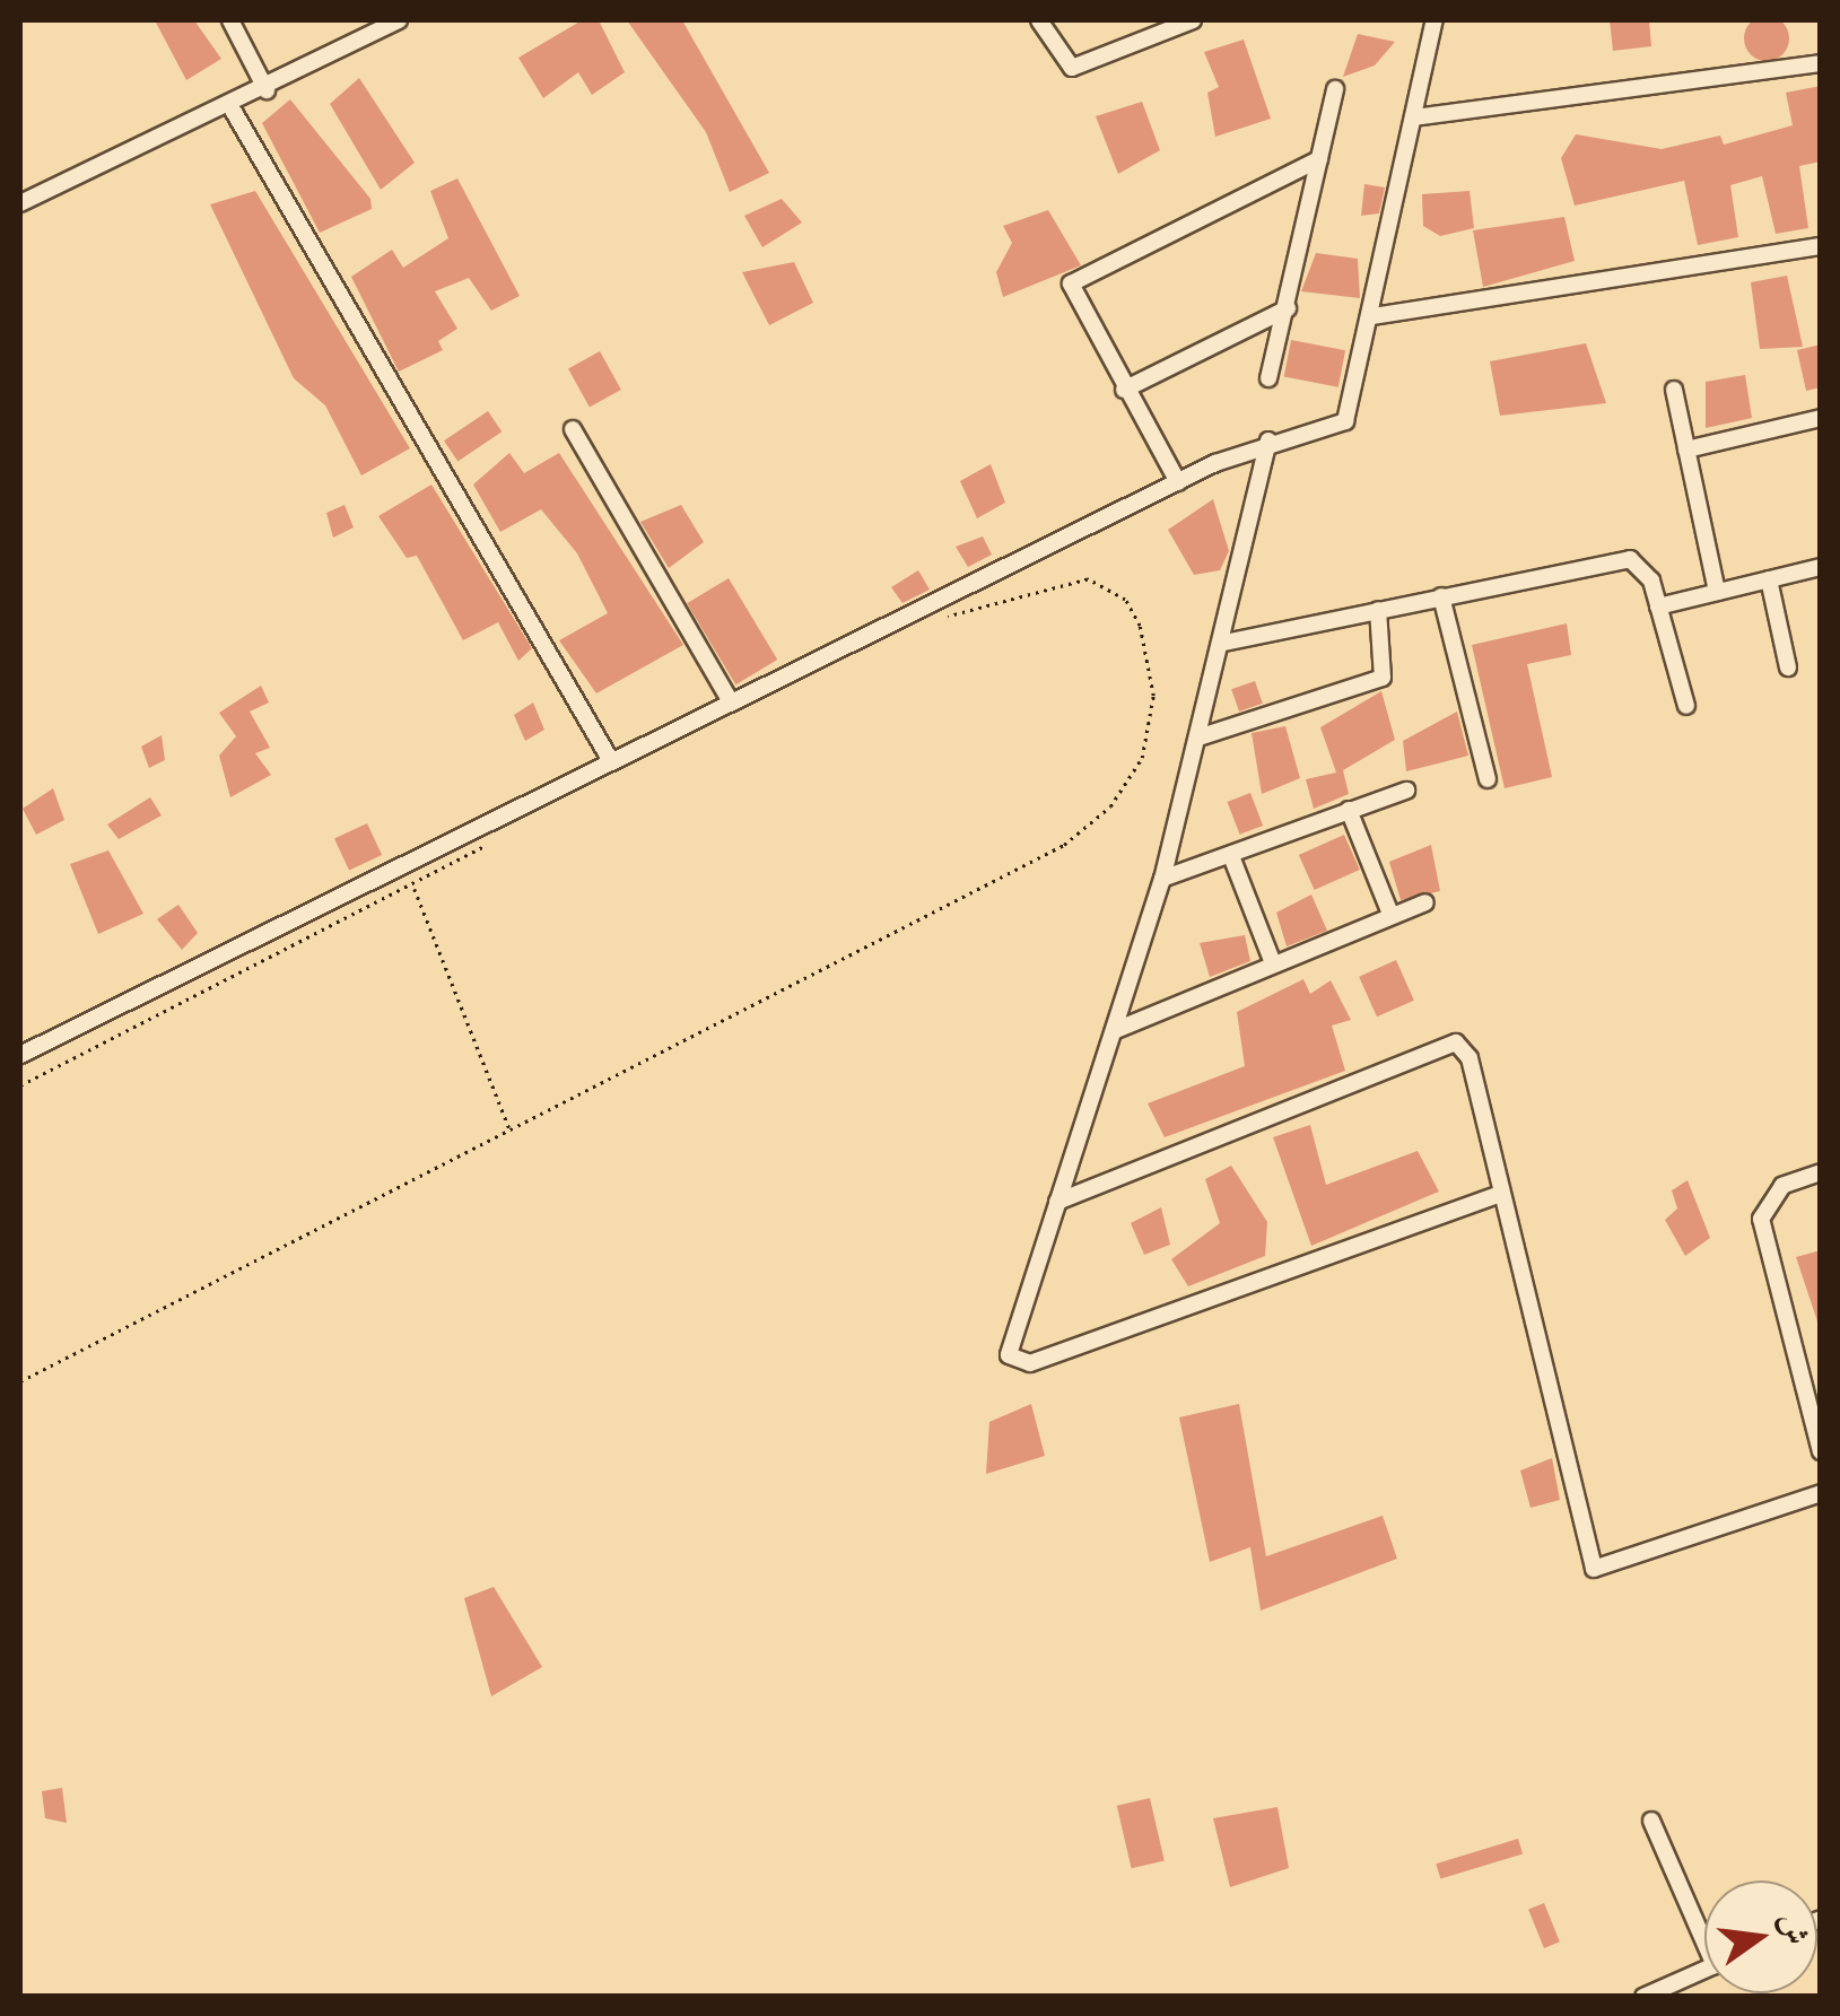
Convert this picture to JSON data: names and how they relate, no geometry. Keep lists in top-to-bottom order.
{
  "north": "right"
}
